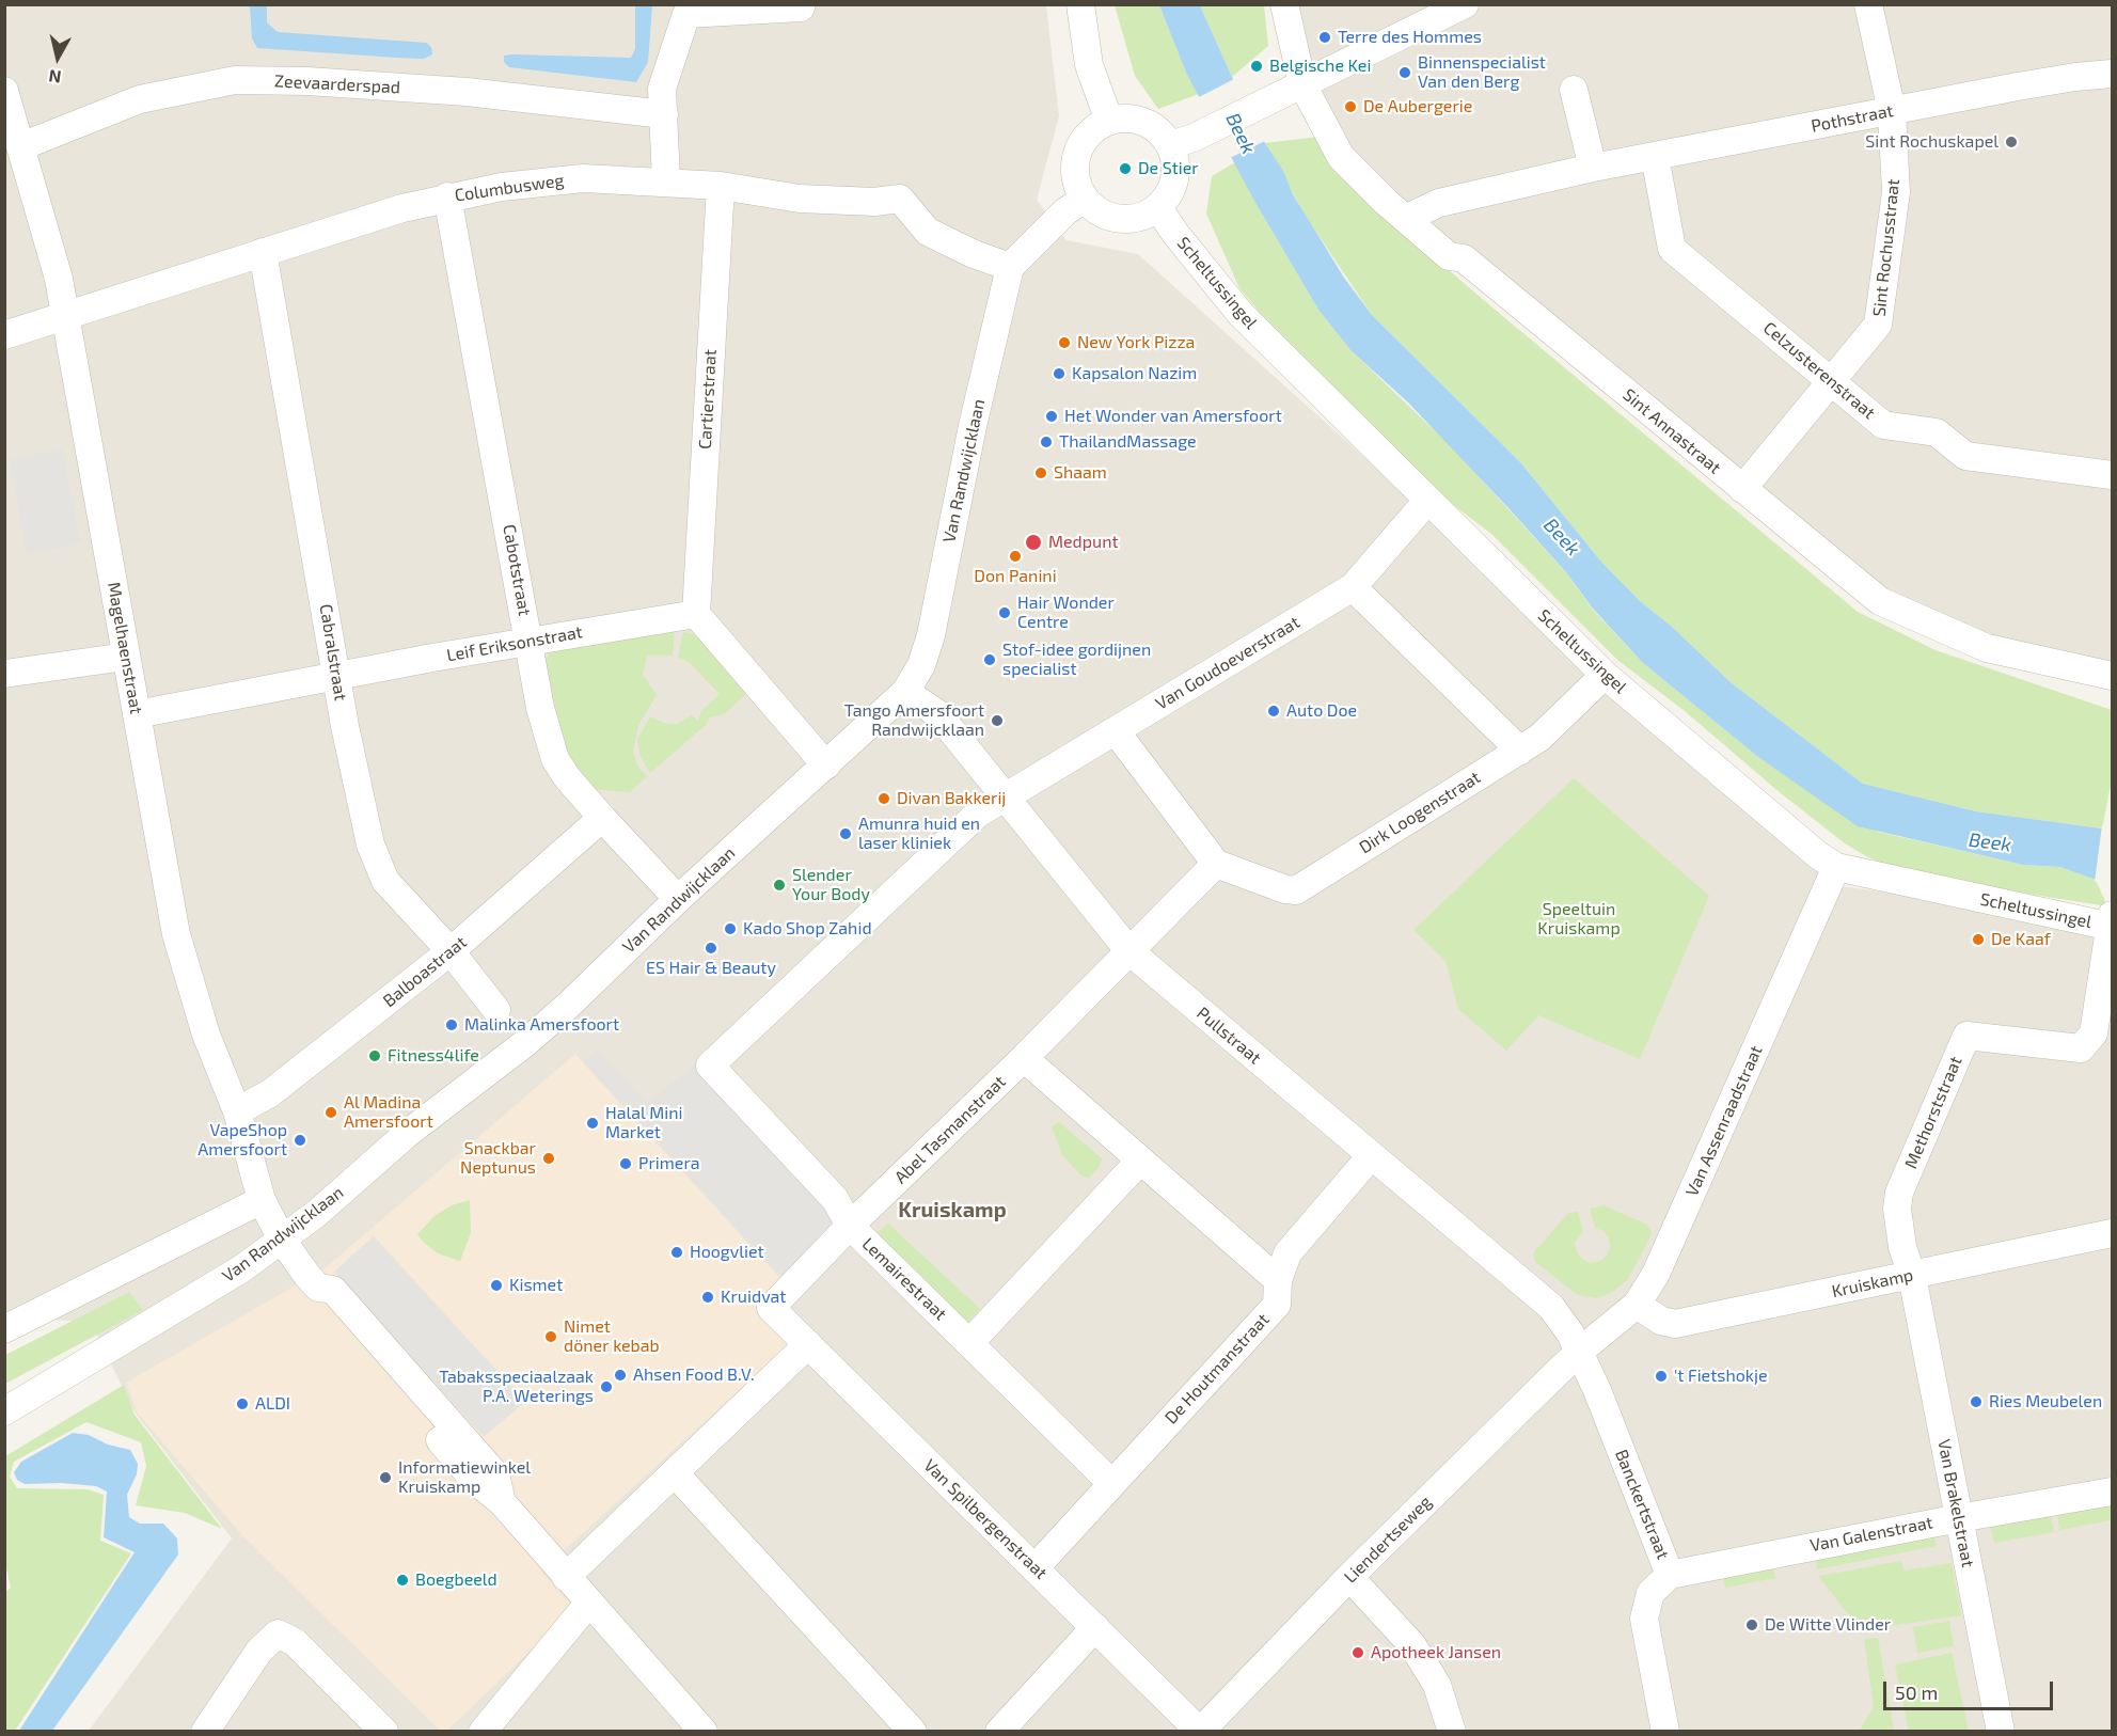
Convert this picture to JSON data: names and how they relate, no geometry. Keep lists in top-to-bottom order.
{
  "streets": {
    "street": [
      "Zeevaarderspad",
      "Pothstraat",
      "Columbusweg",
      "Sint Rochusstraat",
      "Scheltussingel",
      "Celzusterenstraat",
      "Cartierstraat",
      "Sint Annastraat",
      "Van Randwijcklaan",
      "Cabotstraat",
      "Leif Eriksonstraat",
      "Magelhaenstraat",
      "Cabralstraat",
      "Van Goudoeverstraat",
      "Dirk Loogenstraat",
      "Balboastraat",
      "Pullstraat",
      "Methorststraat",
      "Van Assenraadstraat",
      "Abel Tasmanstraat",
      "Lemairestraat",
      "Kruiskamp",
      "De Houtmanstraat",
      "Van Brakelstraat",
      "Banckertstraat",
      "Van Spilbergenstraat",
      "Van Galenstraat",
      "Liendertseweg"
    ]
  },
  "crossings": [
    ["Zeevaarderspad", "Magelhaenstraat"],
    ["Pothstraat", "Sint Rochusstraat"],
    ["Pothstraat", "Celzusterenstraat"],
    ["Pothstraat", "Sint Annastraat"],
    ["Columbusweg", "Cartierstraat"],
    ["Columbusweg", "Van Randwijcklaan"],
    ["Columbusweg", "Cabotstraat"],
    ["Columbusweg", "Magelhaenstraat"],
    ["Columbusweg", "Cabralstraat"],
    ["Sint Rochusstraat", "Celzusterenstraat"],
    ["Sint Rochusstraat", "Sint Annastraat"],
    ["Scheltussingel", "Van Goudoeverstraat"],
    ["Scheltussingel", "Dirk Loogenstraat"],
    ["Scheltussingel", "Methorststraat"],
    ["Scheltussingel", "Van Assenraadstraat"],
    ["Cartierstraat", "Leif Eriksonstraat"],
    ["Van Randwijcklaan", "Cabotstraat"],
    ["Van Randwijcklaan", "Magelhaenstraat"],
    ["Van Randwijcklaan", "Pullstraat"],
    ["Cabotstraat", "Leif Eriksonstraat"],
    ["Cabotstraat", "Balboastraat"],
    ["Leif Eriksonstraat", "Magelhaenstraat"],
    ["Leif Eriksonstraat", "Cabralstraat"],
    ["Magelhaenstraat", "Balboastraat"],
    ["Cabralstraat", "Balboastraat"],
    ["Van Goudoeverstraat", "Pullstraat"],
    ["Van Goudoeverstraat", "Lemairestraat"],
    ["Pullstraat", "Van Assenraadstraat"],
    ["Pullstraat", "Abel Tasmanstraat"],
    ["Pullstraat", "De Houtmanstraat"],
    ["Pullstraat", "Banckertstraat"],
    ["Pullstraat", "Liendertseweg"],
    ["Methorststraat", "Kruiskamp"],
    ["Methorststraat", "Van Brakelstraat"],
    ["Van Assenraadstraat", "Kruiskamp"],
    ["Van Assenraadstraat", "Banckertstraat"],
    ["Van Assenraadstraat", "Liendertseweg"],
    ["Abel Tasmanstraat", "Lemairestraat"],
    ["Abel Tasmanstraat", "Van Spilbergenstraat"],
    ["Lemairestraat", "De Houtmanstraat"],
    ["Kruiskamp", "Van Brakelstraat"],
    ["De Houtmanstraat", "Van Spilbergenstraat"],
    ["Van Brakelstraat", "Van Galenstraat"],
    ["Banckertstraat", "Van Galenstraat"],
    ["Banckertstraat", "Liendertseweg"],
    ["Van Spilbergenstraat", "Liendertseweg"]
  ],
  "districts": ["Kruiskamp"],
  "water": ["Beek"],
  "parks": ["Speeltuin Kruiskamp"],
  "places": [
    "Terre des Hommes",
    "Belgische Kei",
    "Binnenspecialist Van den Berg",
    "De Aubergerie",
    "Sint Rochuskapel",
    "De Stier",
    "New York Pizza",
    "Kapsalon Nazim",
    "Het Wonder van Amersfoort",
    "ThailandMassage",
    "Shaam",
    "Medpunt",
    "Don Panini",
    "Hair Wonder Centre",
    "Stof-idee gordijnen specialist",
    "Auto Doe",
    "Tango Amersfoort Randwijcklaan",
    "Divan Bakkerij",
    "Amunra huid en laser kliniek",
    "Slender Your Body",
    "Kado Shop Zahid",
    "De Kaaf",
    "ES Hair & Beauty",
    "Malinka Amersfoort",
    "Fitness4life",
    "Al Madina Amersfoort",
    "Halal Mini Market",
    "VapeShop Amersfoort",
    "Snackbar Neptunus",
    "Primera",
    "Hoogvliet",
    "Kismet",
    "Kruidvat",
    "Nimet döner kebab",
    "Ahsen Food B.V.",
    "'t Fietshokje",
    "Tabaksspeciaalzaak P.A. Weterings",
    "Ries Meubelen",
    "ALDI",
    "Informatiewinkel Kruiskamp",
    "Boegbeeld",
    "De Witte Vlinder",
    "Apotheek Jansen"
  ],
  "scale_bar": "50 m",
  "north": "bottom"
}
